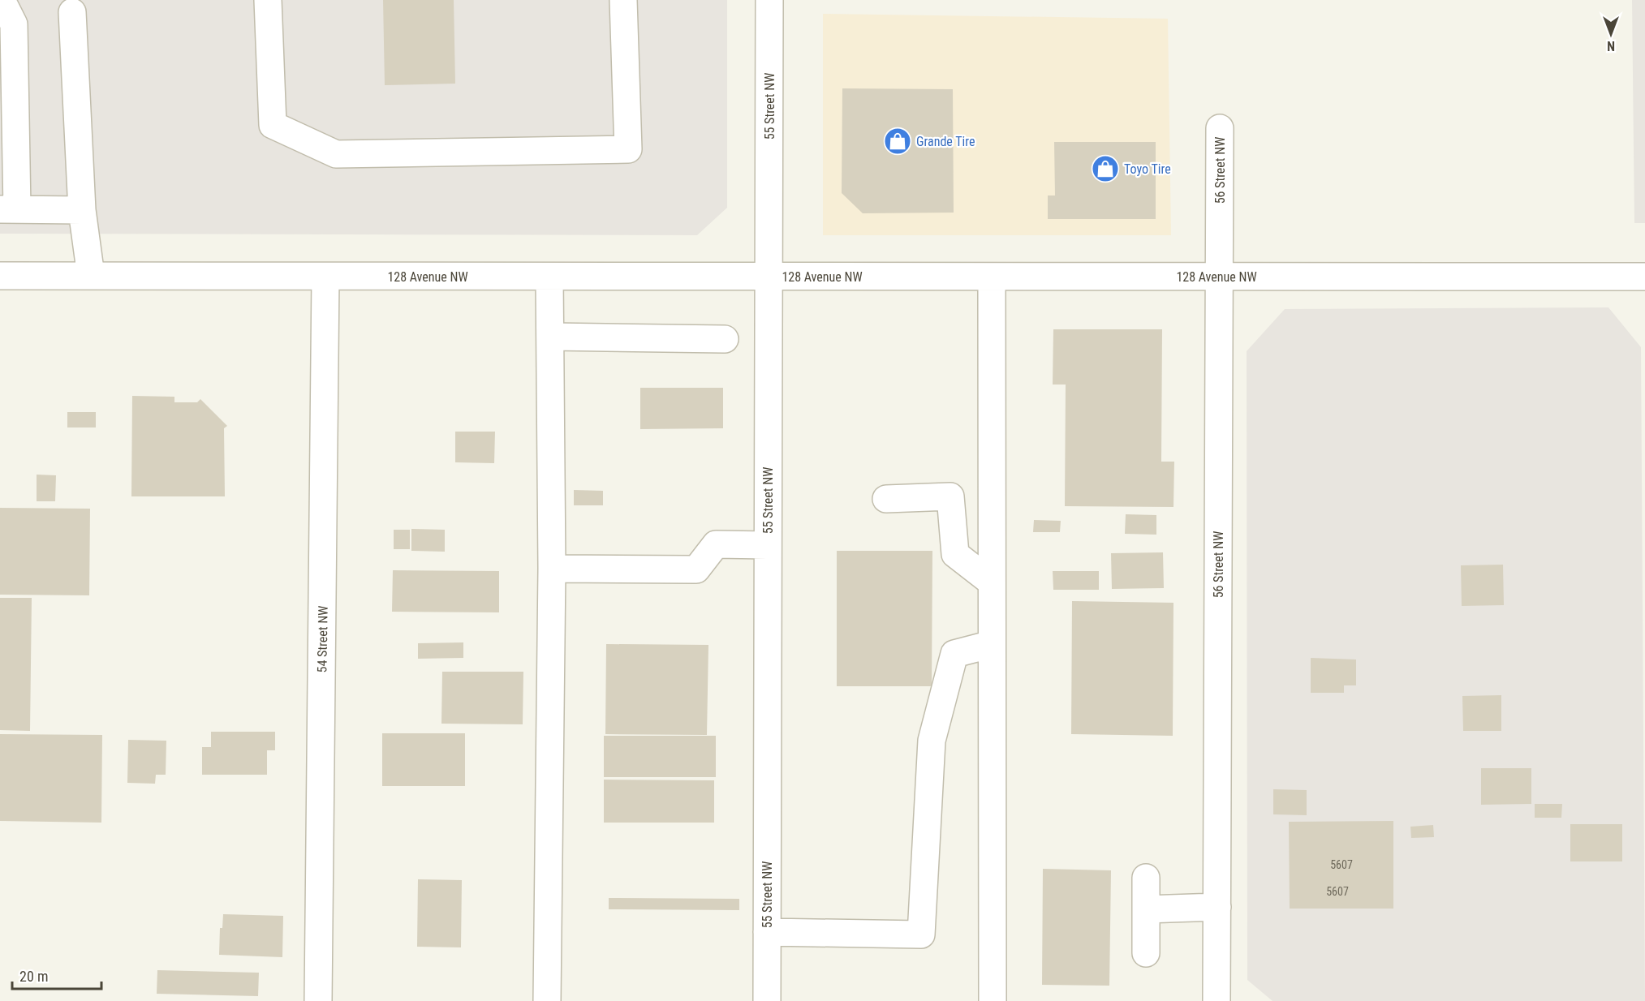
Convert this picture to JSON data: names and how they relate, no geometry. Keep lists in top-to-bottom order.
{
  "streets": {
    "street": [
      "55 Street NW",
      "56 Street NW",
      "128 Avenue NW",
      "54 Street NW"
    ]
  },
  "crossings": [
    ["55 Street NW", "128 Avenue NW"],
    ["56 Street NW", "128 Avenue NW"],
    ["128 Avenue NW", "54 Street NW"]
  ],
  "places": {
    "shop": ["Grande Tire", "Toyo Tire"]
  },
  "house_numbers": ["5607", "5607"],
  "scale_bar": "20 m",
  "north": "bottom"
}
